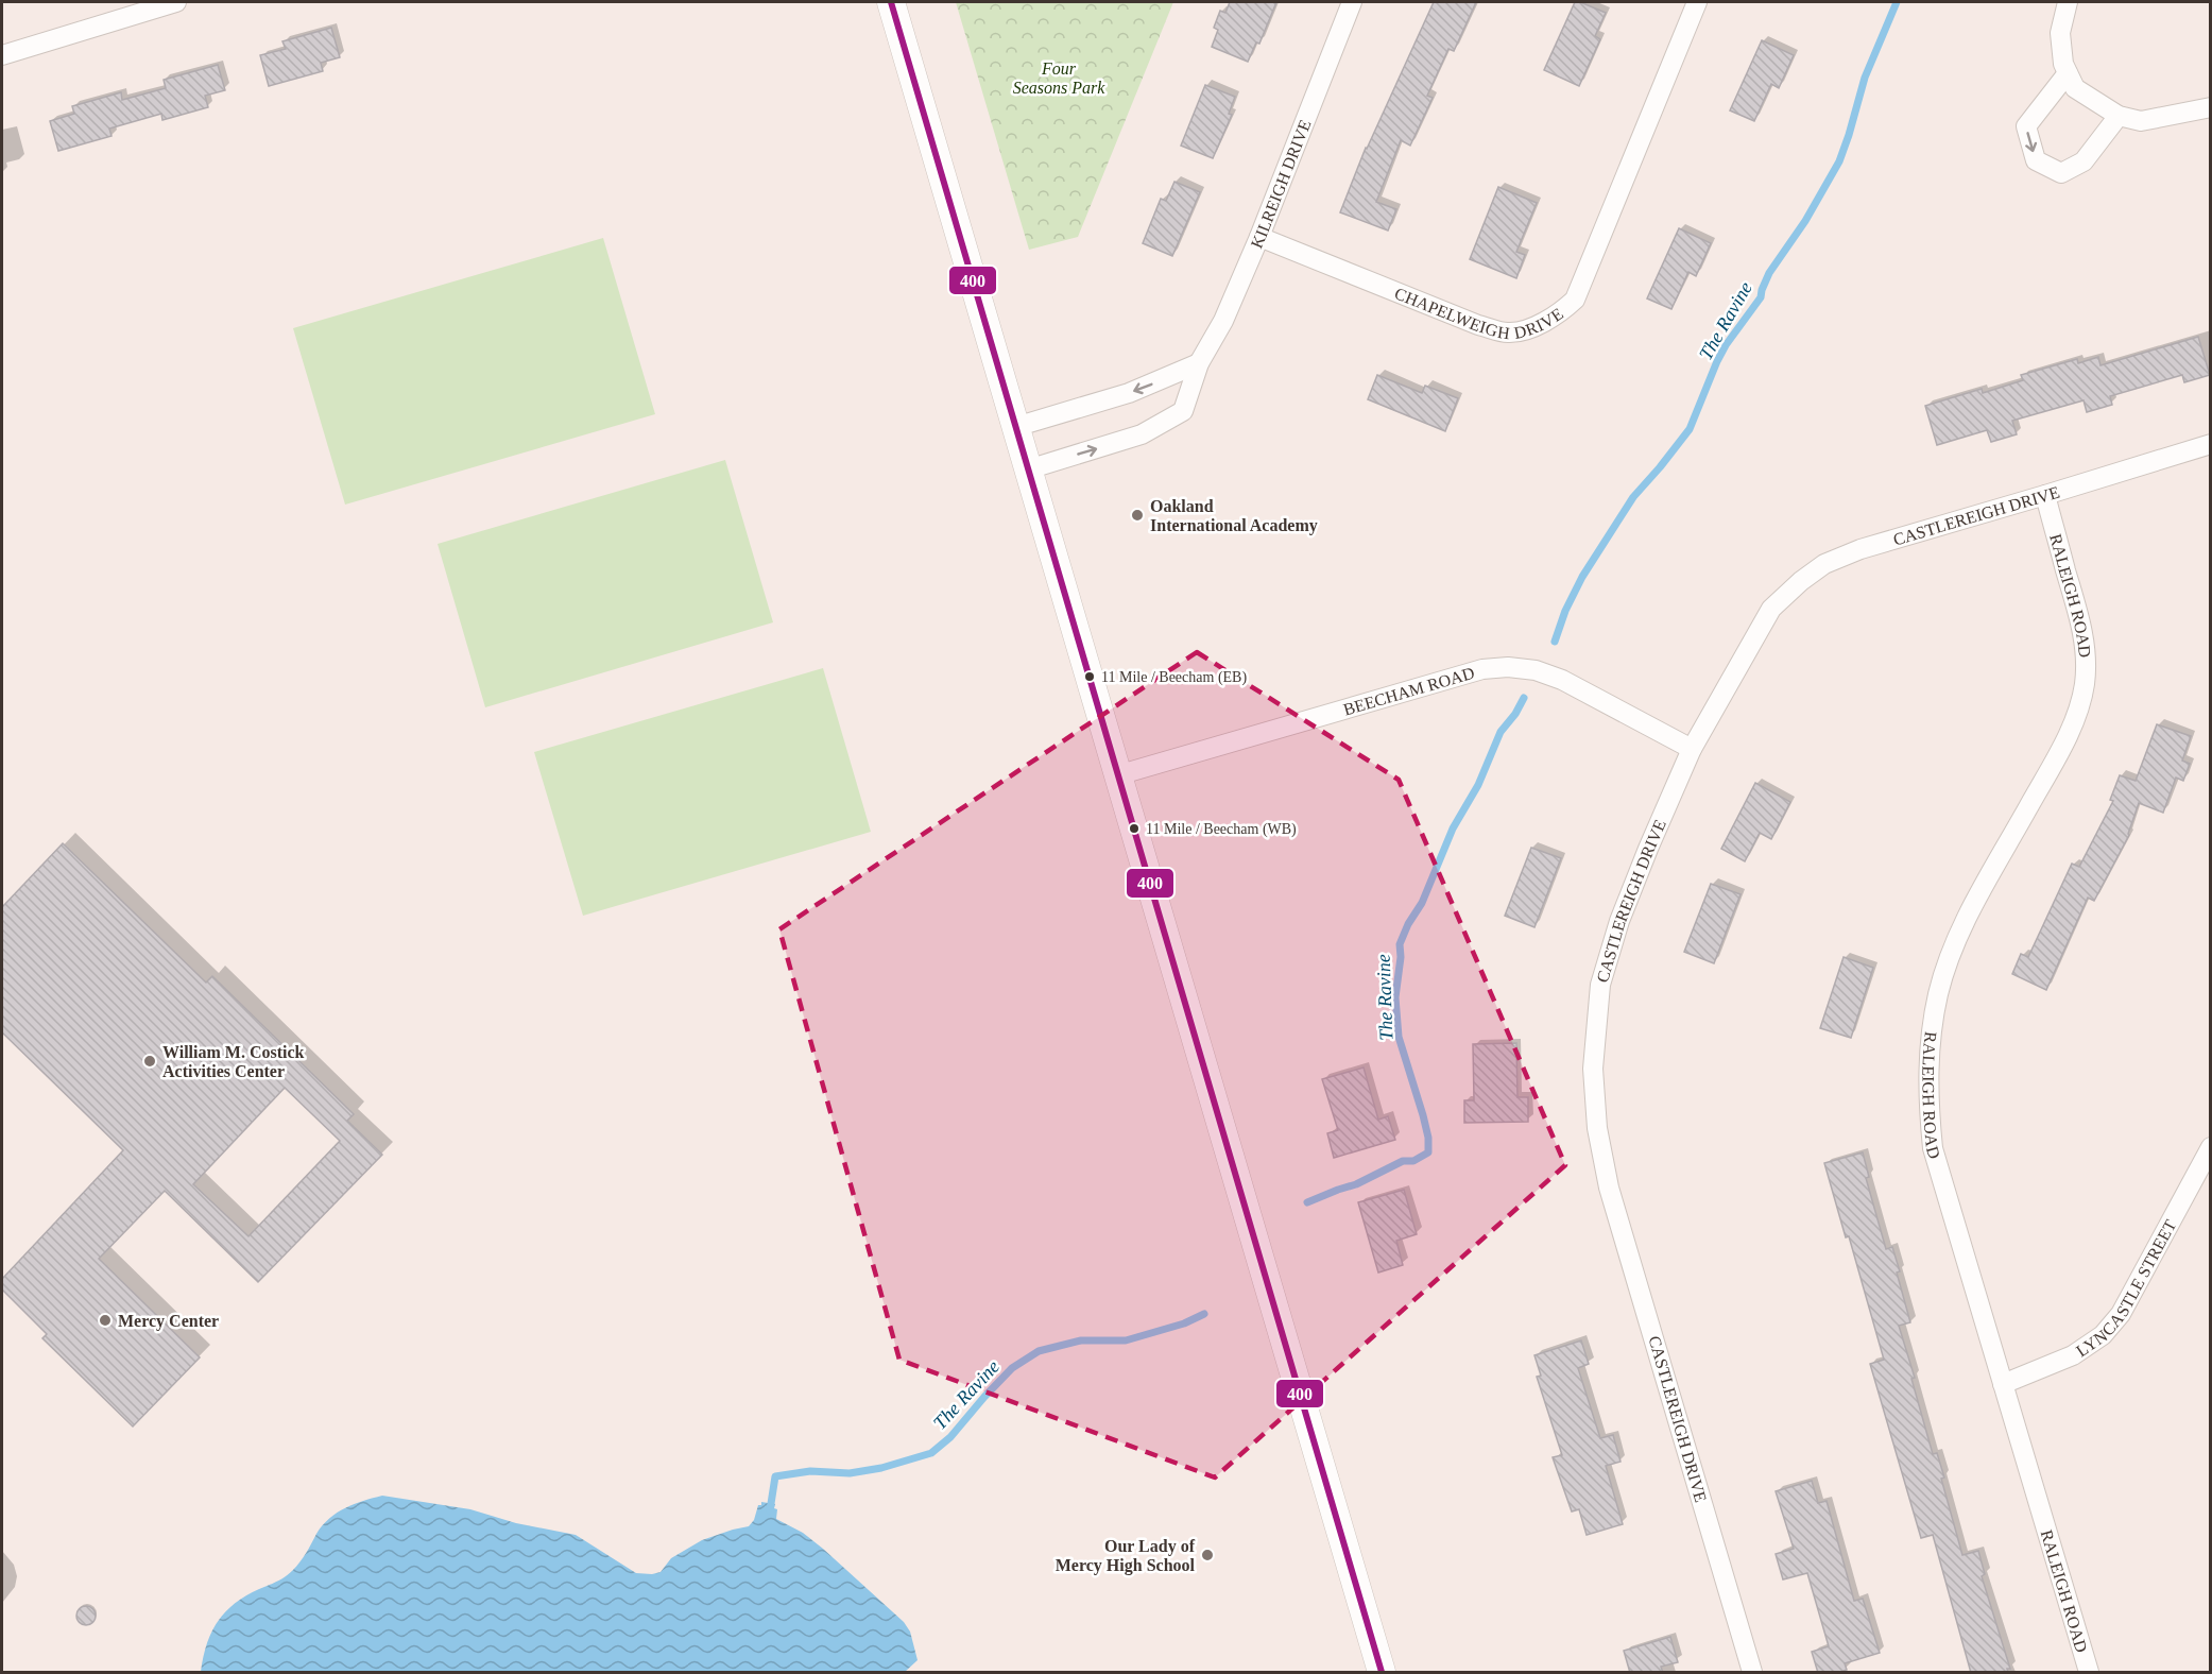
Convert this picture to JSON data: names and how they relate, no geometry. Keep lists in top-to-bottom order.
{
  "streets": {
    "street": [
      "KILREIGH DRIVE",
      "CHAPELWEIGH DRIVE",
      "CASTLEREIGH DRIVE",
      "RALEIGH ROAD",
      "BEECHAM ROAD",
      "LYNCASTLE STREET"
    ]
  },
  "crossings": [
    ["KILREIGH DRIVE", "CHAPELWEIGH DRIVE"],
    ["CASTLEREIGH DRIVE", "RALEIGH ROAD"],
    ["CASTLEREIGH DRIVE", "BEECHAM ROAD"],
    ["RALEIGH ROAD", "LYNCASTLE STREET"]
  ],
  "water": ["The Ravine"],
  "parks": ["Four Seasons Park"],
  "places": [
    "Oakland International Academy",
    "11 Mile / Beecham (EB)",
    "11 Mile / Beecham (WB)",
    "William M. Costick Activities Center",
    "Mercy Center",
    "Our Lady of Mercy High School"
  ],
  "lines": ["transit line 400"]
}
